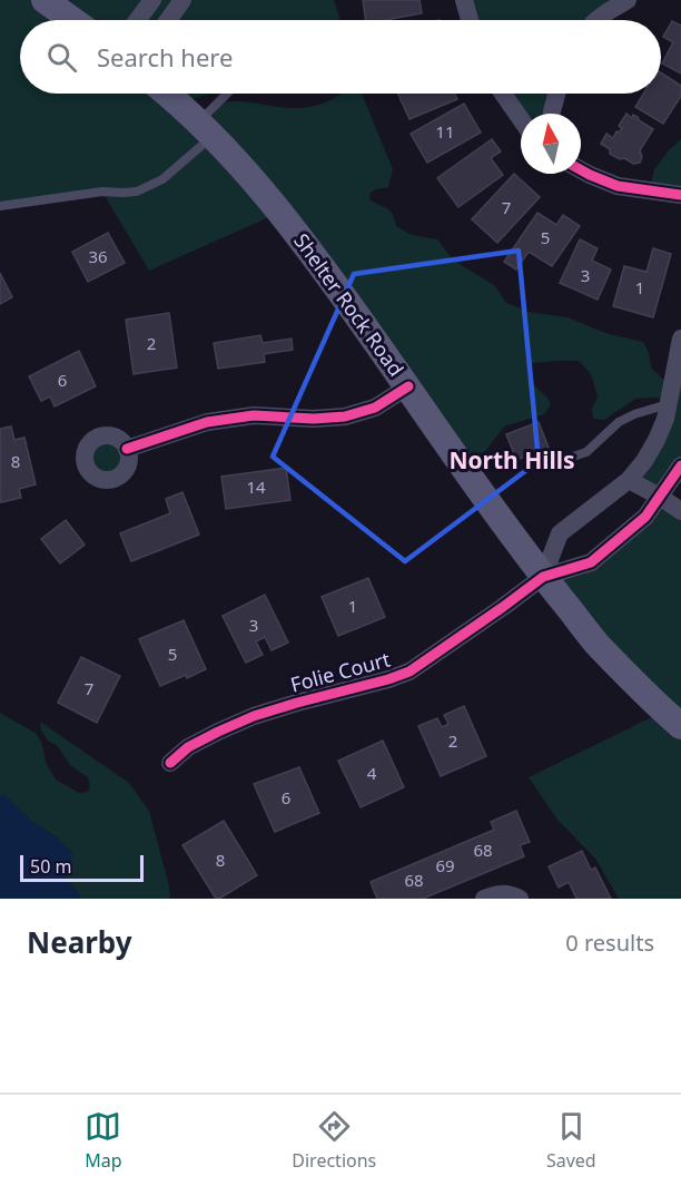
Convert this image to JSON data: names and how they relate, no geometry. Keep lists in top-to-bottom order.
{
  "streets": {
    "main road": ["Shelter Rock Road"],
    "street": ["Folie Court"]
  },
  "crossings": [
    ["Shelter Rock Road", "Folie Court"]
  ],
  "districts": ["North Hills"],
  "house_numbers": [
    "11",
    "7",
    "5",
    "36",
    "3",
    "1",
    "2",
    "6",
    "8",
    "14",
    "1",
    "3",
    "5",
    "7",
    "2",
    "4",
    "6",
    "68",
    "8",
    "69",
    "68"
  ],
  "scale_bar": "50 m",
  "north": "top",
  "page": {
    "search": "Search here",
    "scale": "50 m",
    "heading": ["Nearby", "0 results"],
    "nav": ["Map", "Directions", "Saved"]
  }
}
